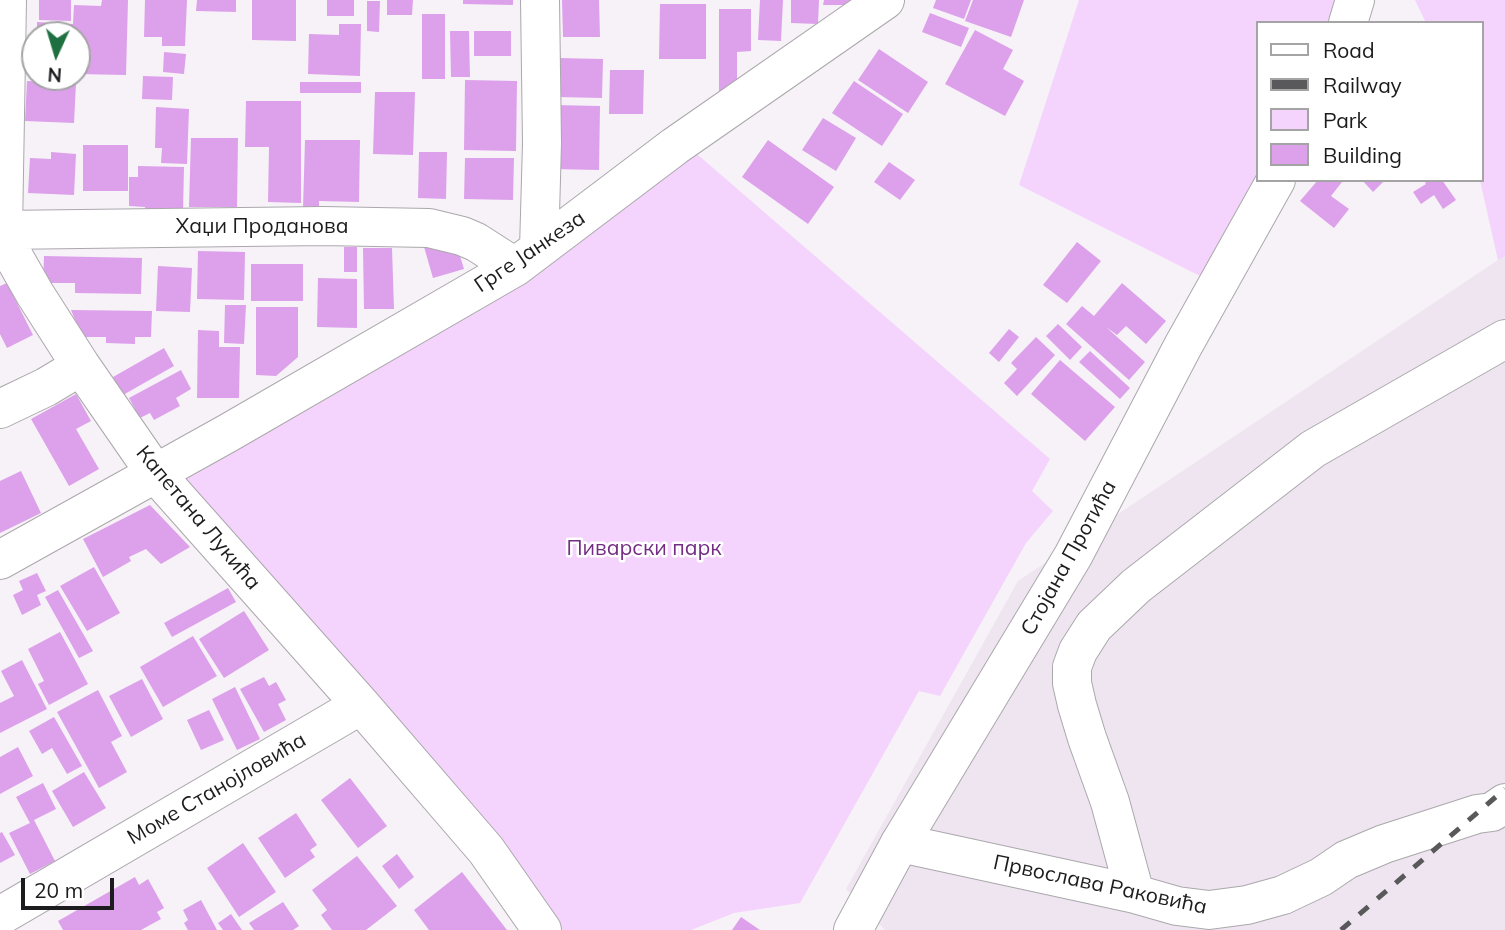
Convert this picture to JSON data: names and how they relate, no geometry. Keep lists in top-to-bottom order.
{
  "streets": {
    "street": [
      "Хаџи Проданова",
      "Грге Јанкеза",
      "Капетана Лукића",
      "Стојана Протића",
      "Моме Станојловића",
      "Првослава Раковића"
    ]
  },
  "crossings": [
    ["Хаџи Проданова", "Грге Јанкеза"],
    ["Хаџи Проданова", "Капетана Лукића"],
    ["Грге Јанкеза", "Капетана Лукића"],
    ["Капетана Лукића", "Моме Станојловића"],
    ["Стојана Протића", "Првослава Раковића"]
  ],
  "parks": ["Пиварски парк"],
  "legend": [
    "Road",
    "Railway",
    "Park",
    "Building"
  ],
  "scale_bar": "20 m",
  "north": "bottom"
}
